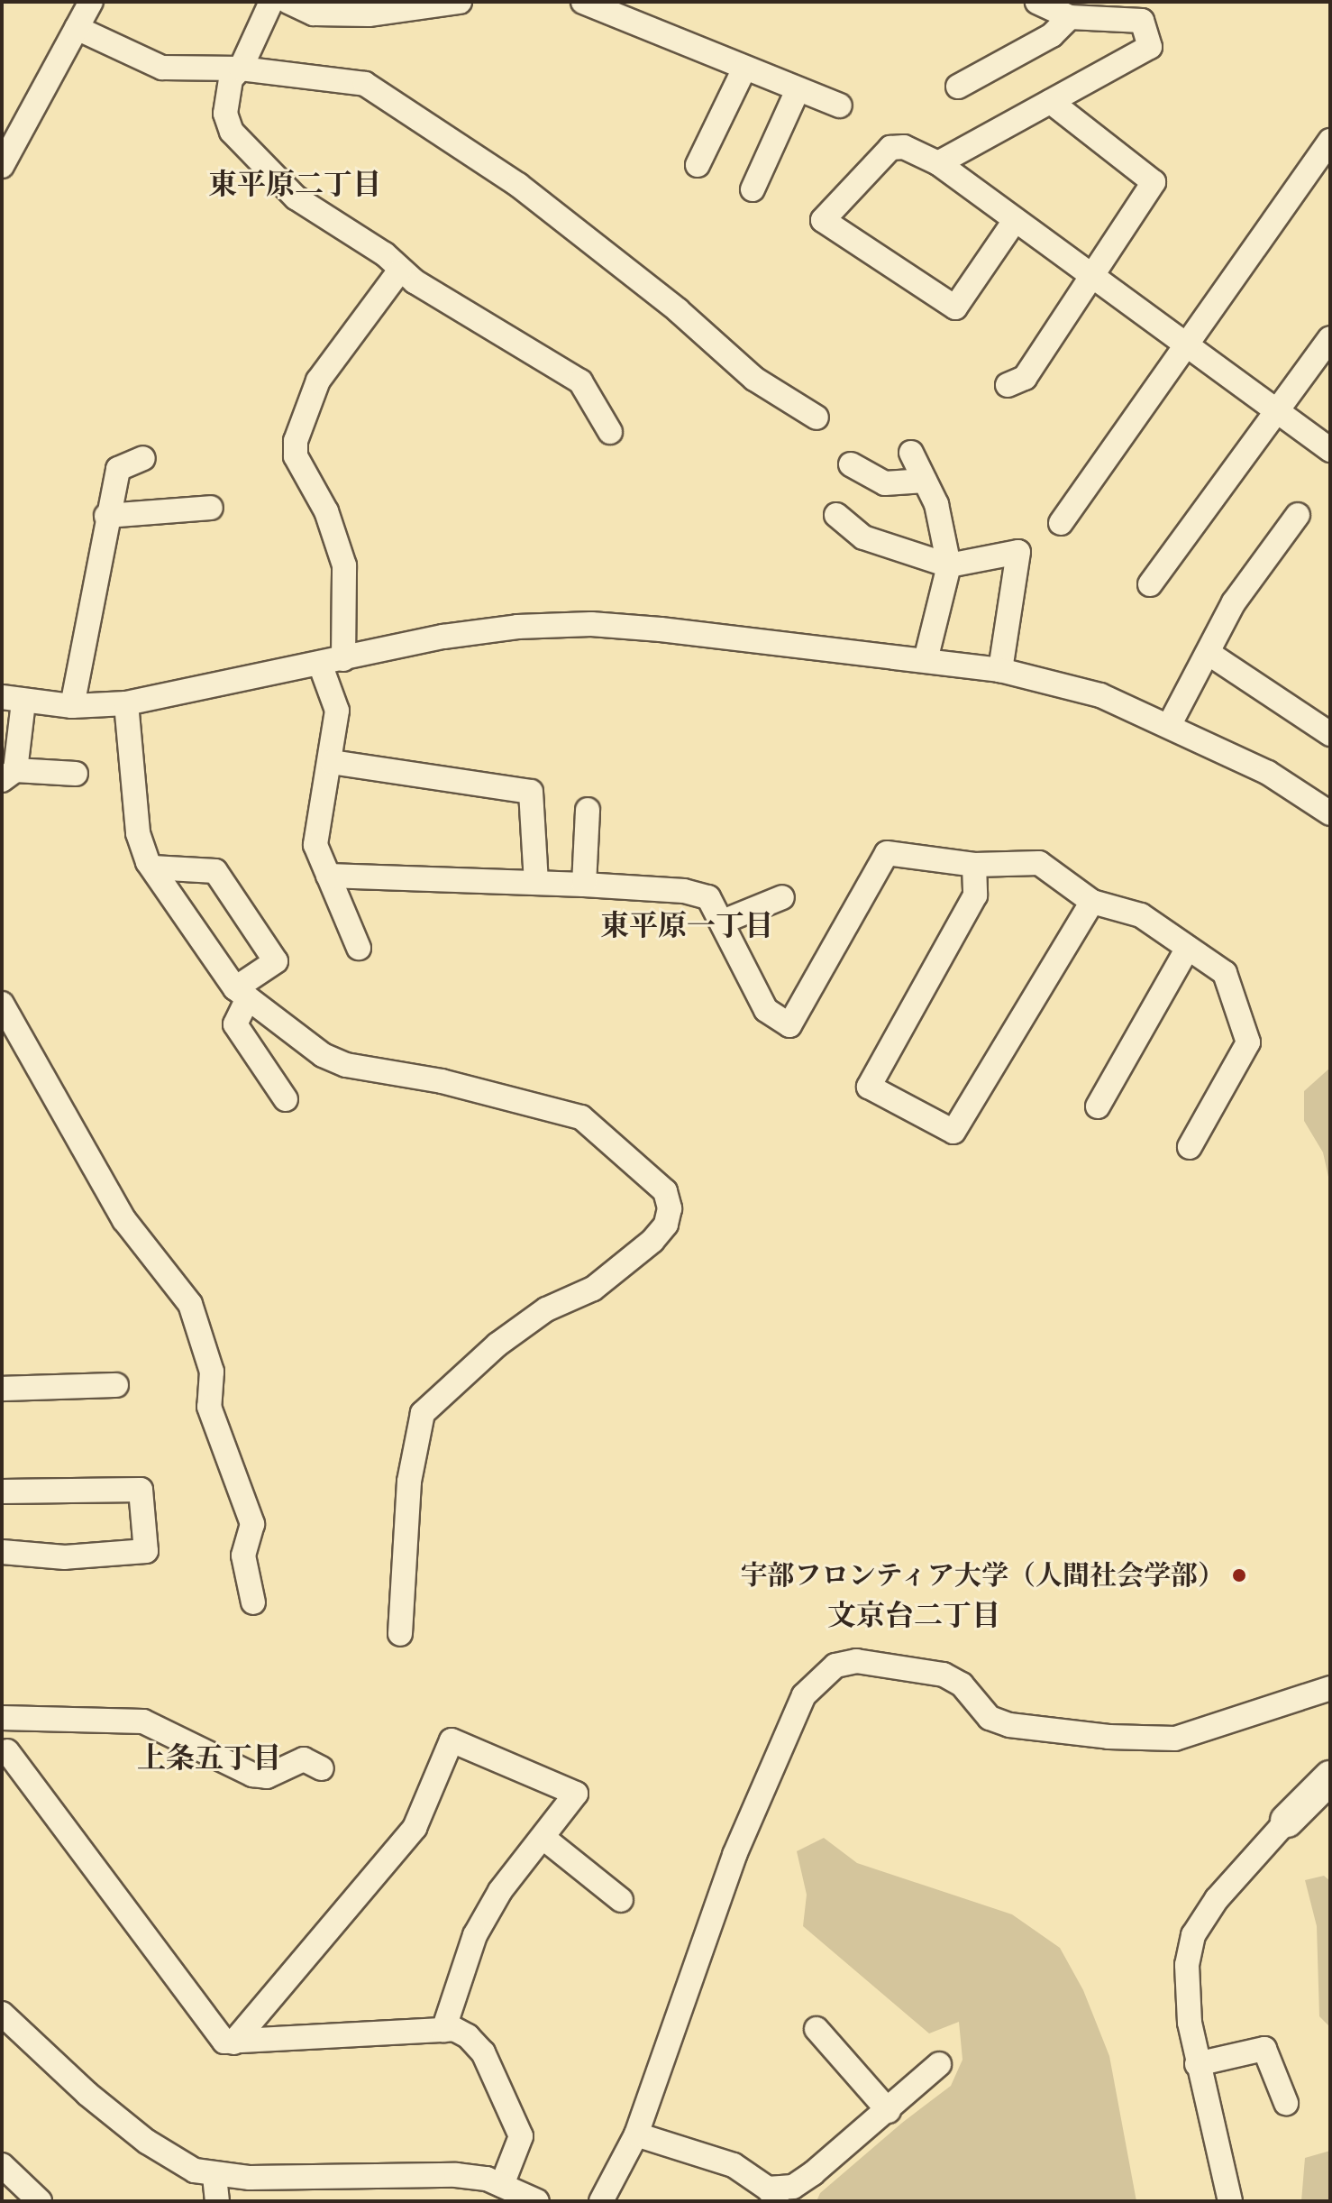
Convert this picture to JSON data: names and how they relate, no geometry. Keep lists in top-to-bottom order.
{
  "districts": [
    "東平原二丁目",
    "東平原一丁目",
    "文京台二丁目",
    "上条五丁目"
  ],
  "places": ["宇部フロンティア大学（人間社会学部）"]
}
